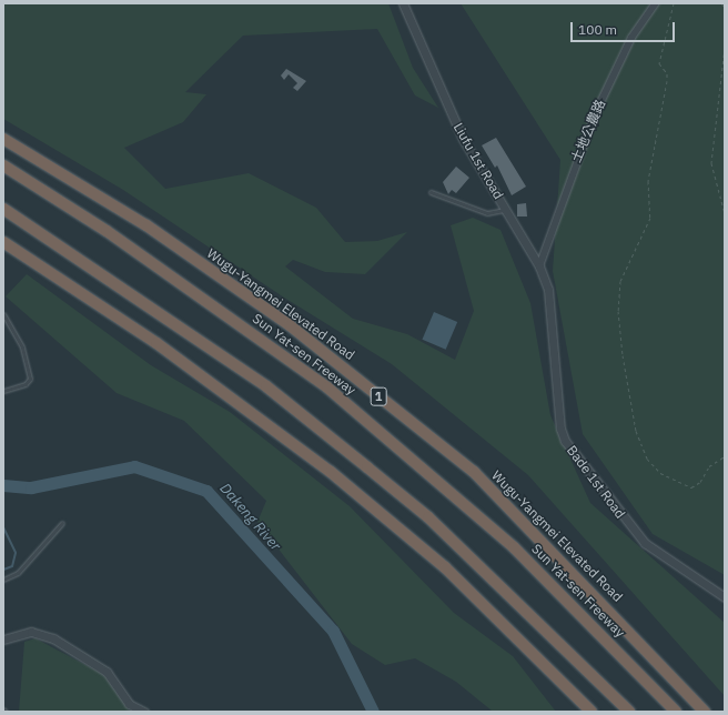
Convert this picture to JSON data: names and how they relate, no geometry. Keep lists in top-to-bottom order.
{
  "streets": {
    "highway": ["Wugu-Yangmei Elevated Road", "Sun Yat-sen Freeway", "1"],
    "street": ["土地公農路", "Liufu 1st Road", "Bade 1st Road"]
  },
  "crossings": [
    ["土地公農路", "Liufu 1st Road"],
    ["土地公農路", "Bade 1st Road"],
    ["Liufu 1st Road", "Bade 1st Road"]
  ],
  "water": ["Dakeng River"],
  "scale_bar": "100 m"
}
